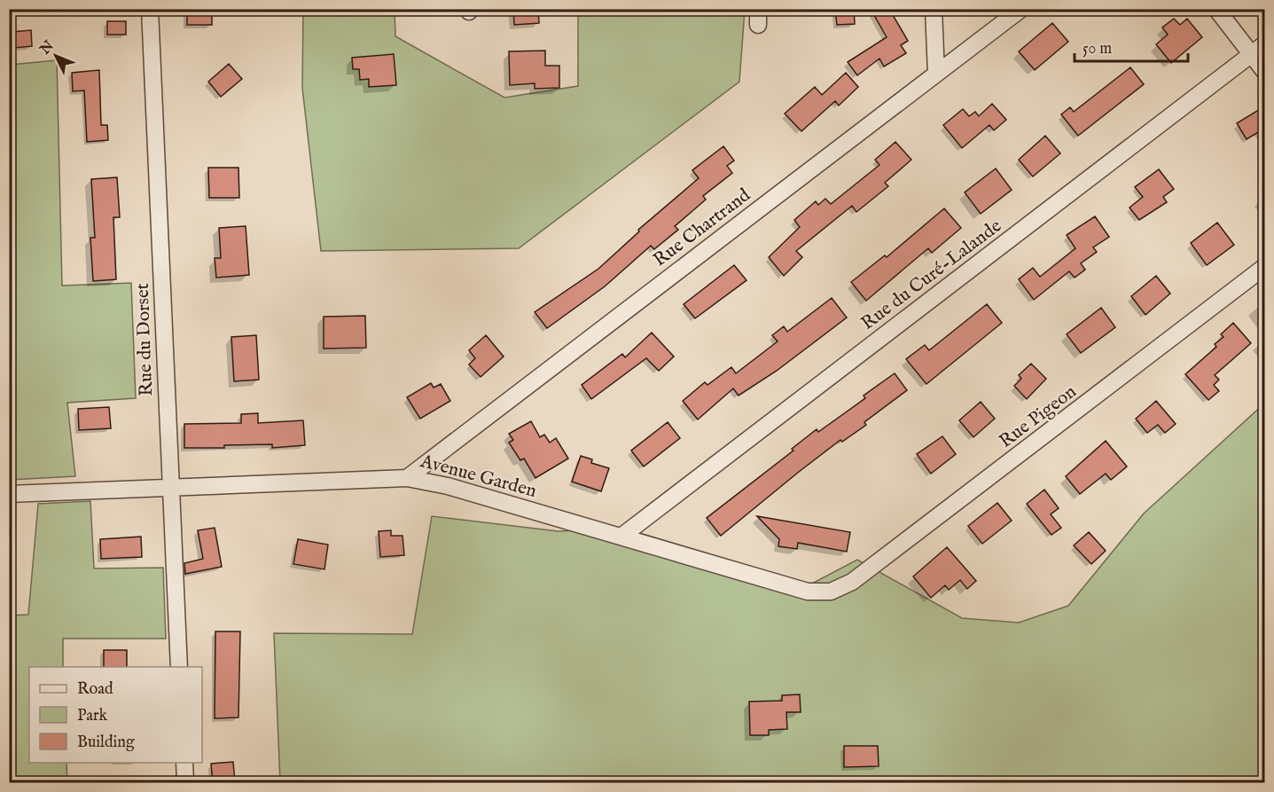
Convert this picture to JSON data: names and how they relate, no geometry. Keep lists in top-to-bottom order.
{
  "streets": {
    "street": [
      "Rue Chartrand",
      "Rue du Curé-Lalande",
      "Rue du Dorset",
      "Rue Pigeon",
      "Avenue Garden"
    ]
  },
  "crossings": [
    ["Rue Chartrand", "Avenue Garden"],
    ["Rue du Curé-Lalande", "Avenue Garden"],
    ["Rue du Dorset", "Avenue Garden"],
    ["Rue Pigeon", "Avenue Garden"]
  ],
  "legend": ["Road", "Park", "Building"],
  "scale_bar": "50 m",
  "north": "top left"
}
